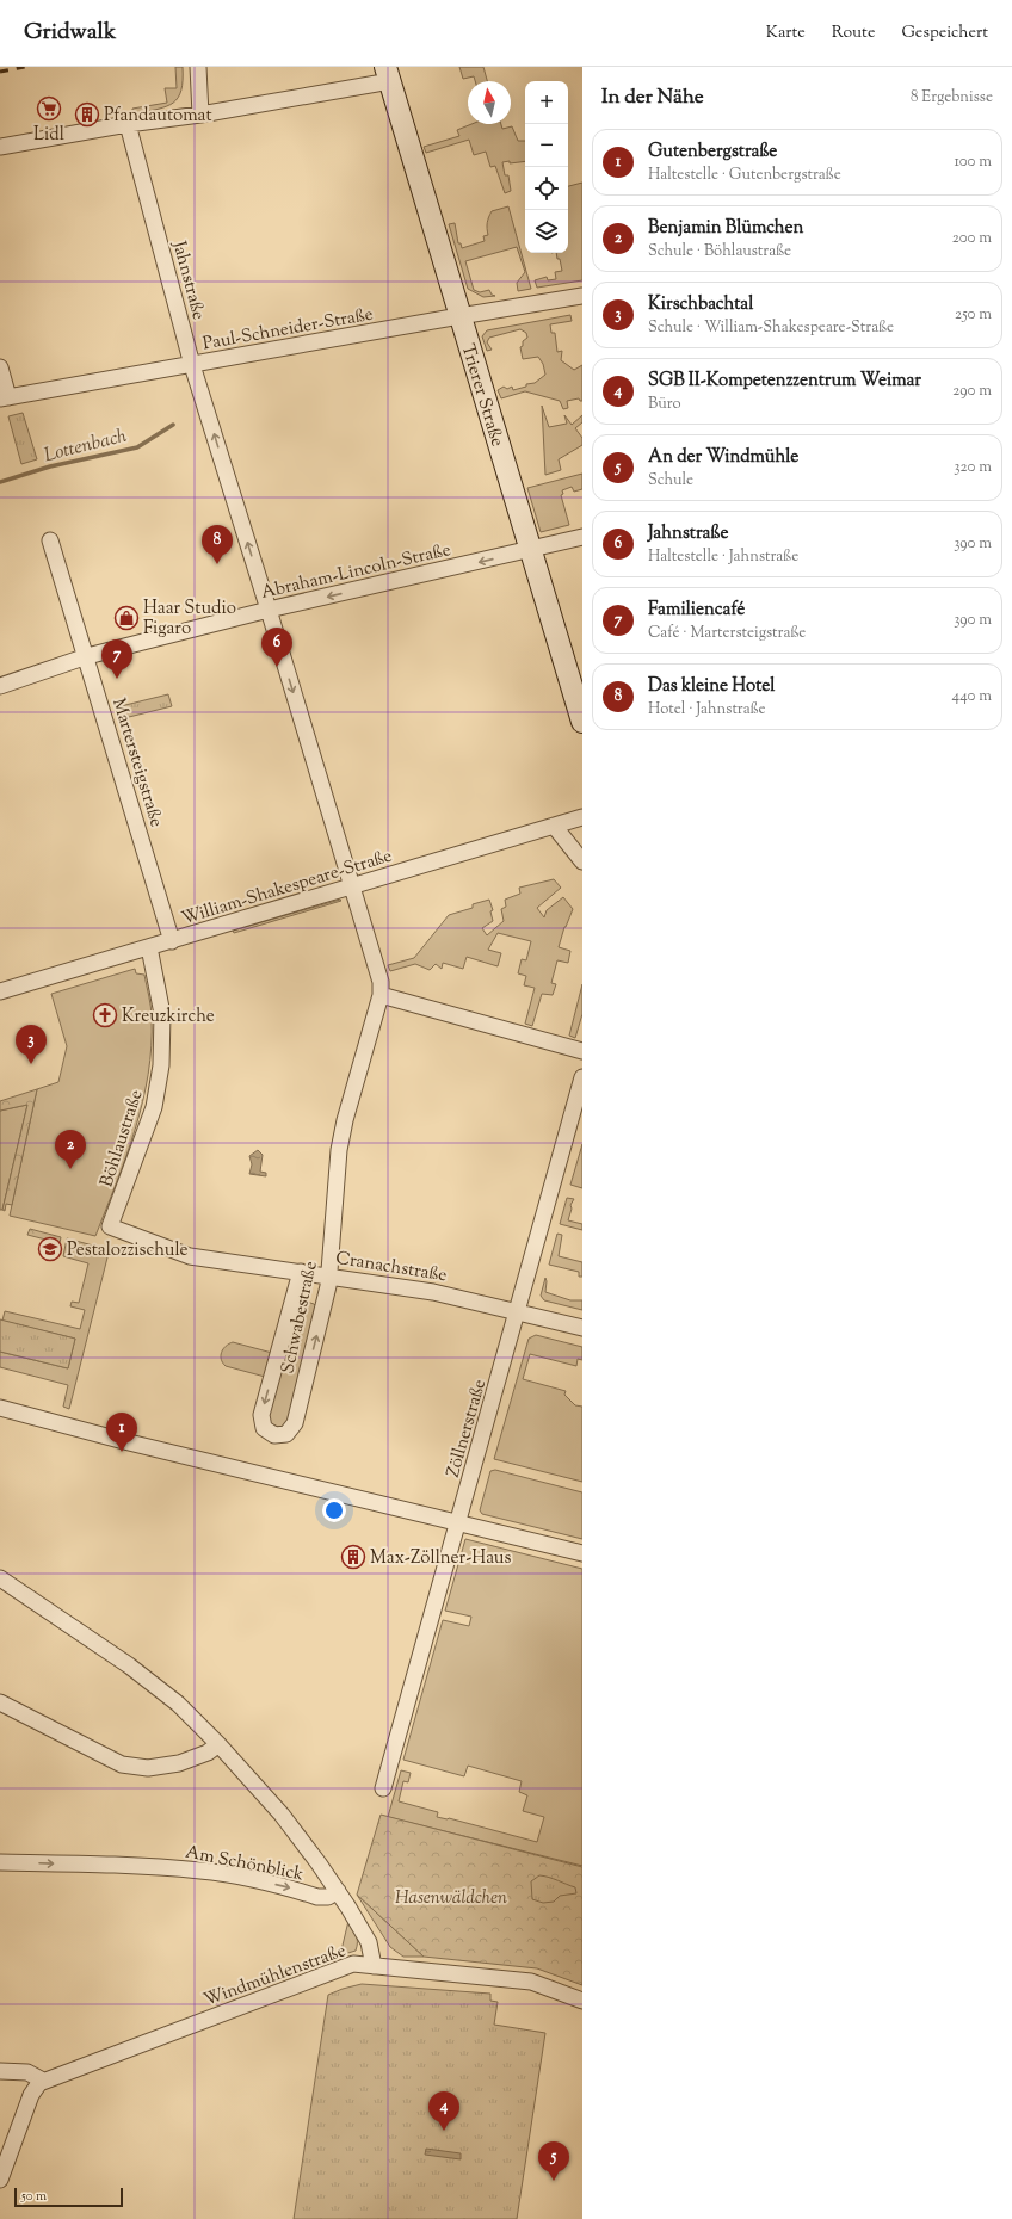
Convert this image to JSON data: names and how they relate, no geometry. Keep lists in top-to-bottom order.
{
  "streets": {
    "street": [
      "Jahnstraße",
      "Paul-Schneider-Straße",
      "Trierer Straße",
      "Abraham-Lincoln-Straße",
      "Martersteigstraße",
      "William-Shakespeare-Straße",
      "Böhlaustraße",
      "Cranachstraße",
      "Schwabestraße",
      "Zöllnerstraße",
      "Am Schönblick",
      "Windmühlenstraße"
    ]
  },
  "crossings": [
    ["Jahnstraße", "Paul-Schneider-Straße"],
    ["Jahnstraße", "Abraham-Lincoln-Straße"],
    ["Jahnstraße", "William-Shakespeare-Straße"],
    ["Jahnstraße", "Schwabestraße"],
    ["Paul-Schneider-Straße", "Trierer Straße"],
    ["Trierer Straße", "Abraham-Lincoln-Straße"],
    ["Abraham-Lincoln-Straße", "Martersteigstraße"],
    ["Martersteigstraße", "William-Shakespeare-Straße"],
    ["William-Shakespeare-Straße", "Böhlaustraße"],
    ["Böhlaustraße", "Cranachstraße"],
    ["Cranachstraße", "Schwabestraße"],
    ["Cranachstraße", "Zöllnerstraße"]
  ],
  "one_way": ["Abraham-Lincoln-Straße"],
  "water": ["Lottenbach"],
  "parks": ["Hasenwäldchen"],
  "places": {
    "supermarket": ["Lidl"],
    "building": ["Pfandautomat", "Max-Zöllner-Haus"],
    "shop": ["Haar Studio Figaro"],
    "church": ["Kreuzkirche"],
    "school or university": ["Pestalozzischule"]
  },
  "scale_bar": "50 m",
  "north": "top",
  "page": {
    "header": "Gridwalk",
    "nav": ["Karte", "Route", "Gespeichert"],
    "heading": ["In der Nähe", "8 Ergebnisse"],
    "map_buttons": ["+", "−"],
    "list": [
      {
        "mark": "1",
        "name": "Gutenbergstraße",
        "note": "Haltestelle · Gutenbergstraße",
        "value": "100 m"
      },
      {
        "mark": "2",
        "name": "Benjamin Blümchen",
        "note": "Schule · Böhlaustraße",
        "value": "200 m"
      },
      {
        "mark": "3",
        "name": "Kirschbachtal",
        "note": "Schule · William-Shakespeare-Straße",
        "value": "250 m"
      },
      {
        "mark": "4",
        "name": "SGB II-Kompetenzzentrum Weimar",
        "note": "Büro",
        "value": "290 m"
      },
      {
        "mark": "5",
        "name": "An der Windmühle",
        "note": "Schule",
        "value": "320 m"
      },
      {
        "mark": "6",
        "name": "Jahnstraße",
        "note": "Haltestelle · Jahnstraße",
        "value": "390 m"
      },
      {
        "mark": "7",
        "name": "Familiencafé",
        "note": "Café · Martersteigstraße",
        "value": "390 m"
      },
      {
        "mark": "8",
        "name": "Das kleine Hotel",
        "note": "Hotel · Jahnstraße",
        "value": "440 m"
      }
    ],
    "pins": [
      "8",
      "6",
      "7",
      "3",
      "2",
      "1",
      "4",
      "5"
    ],
    "scale": "50 m"
  }
}
